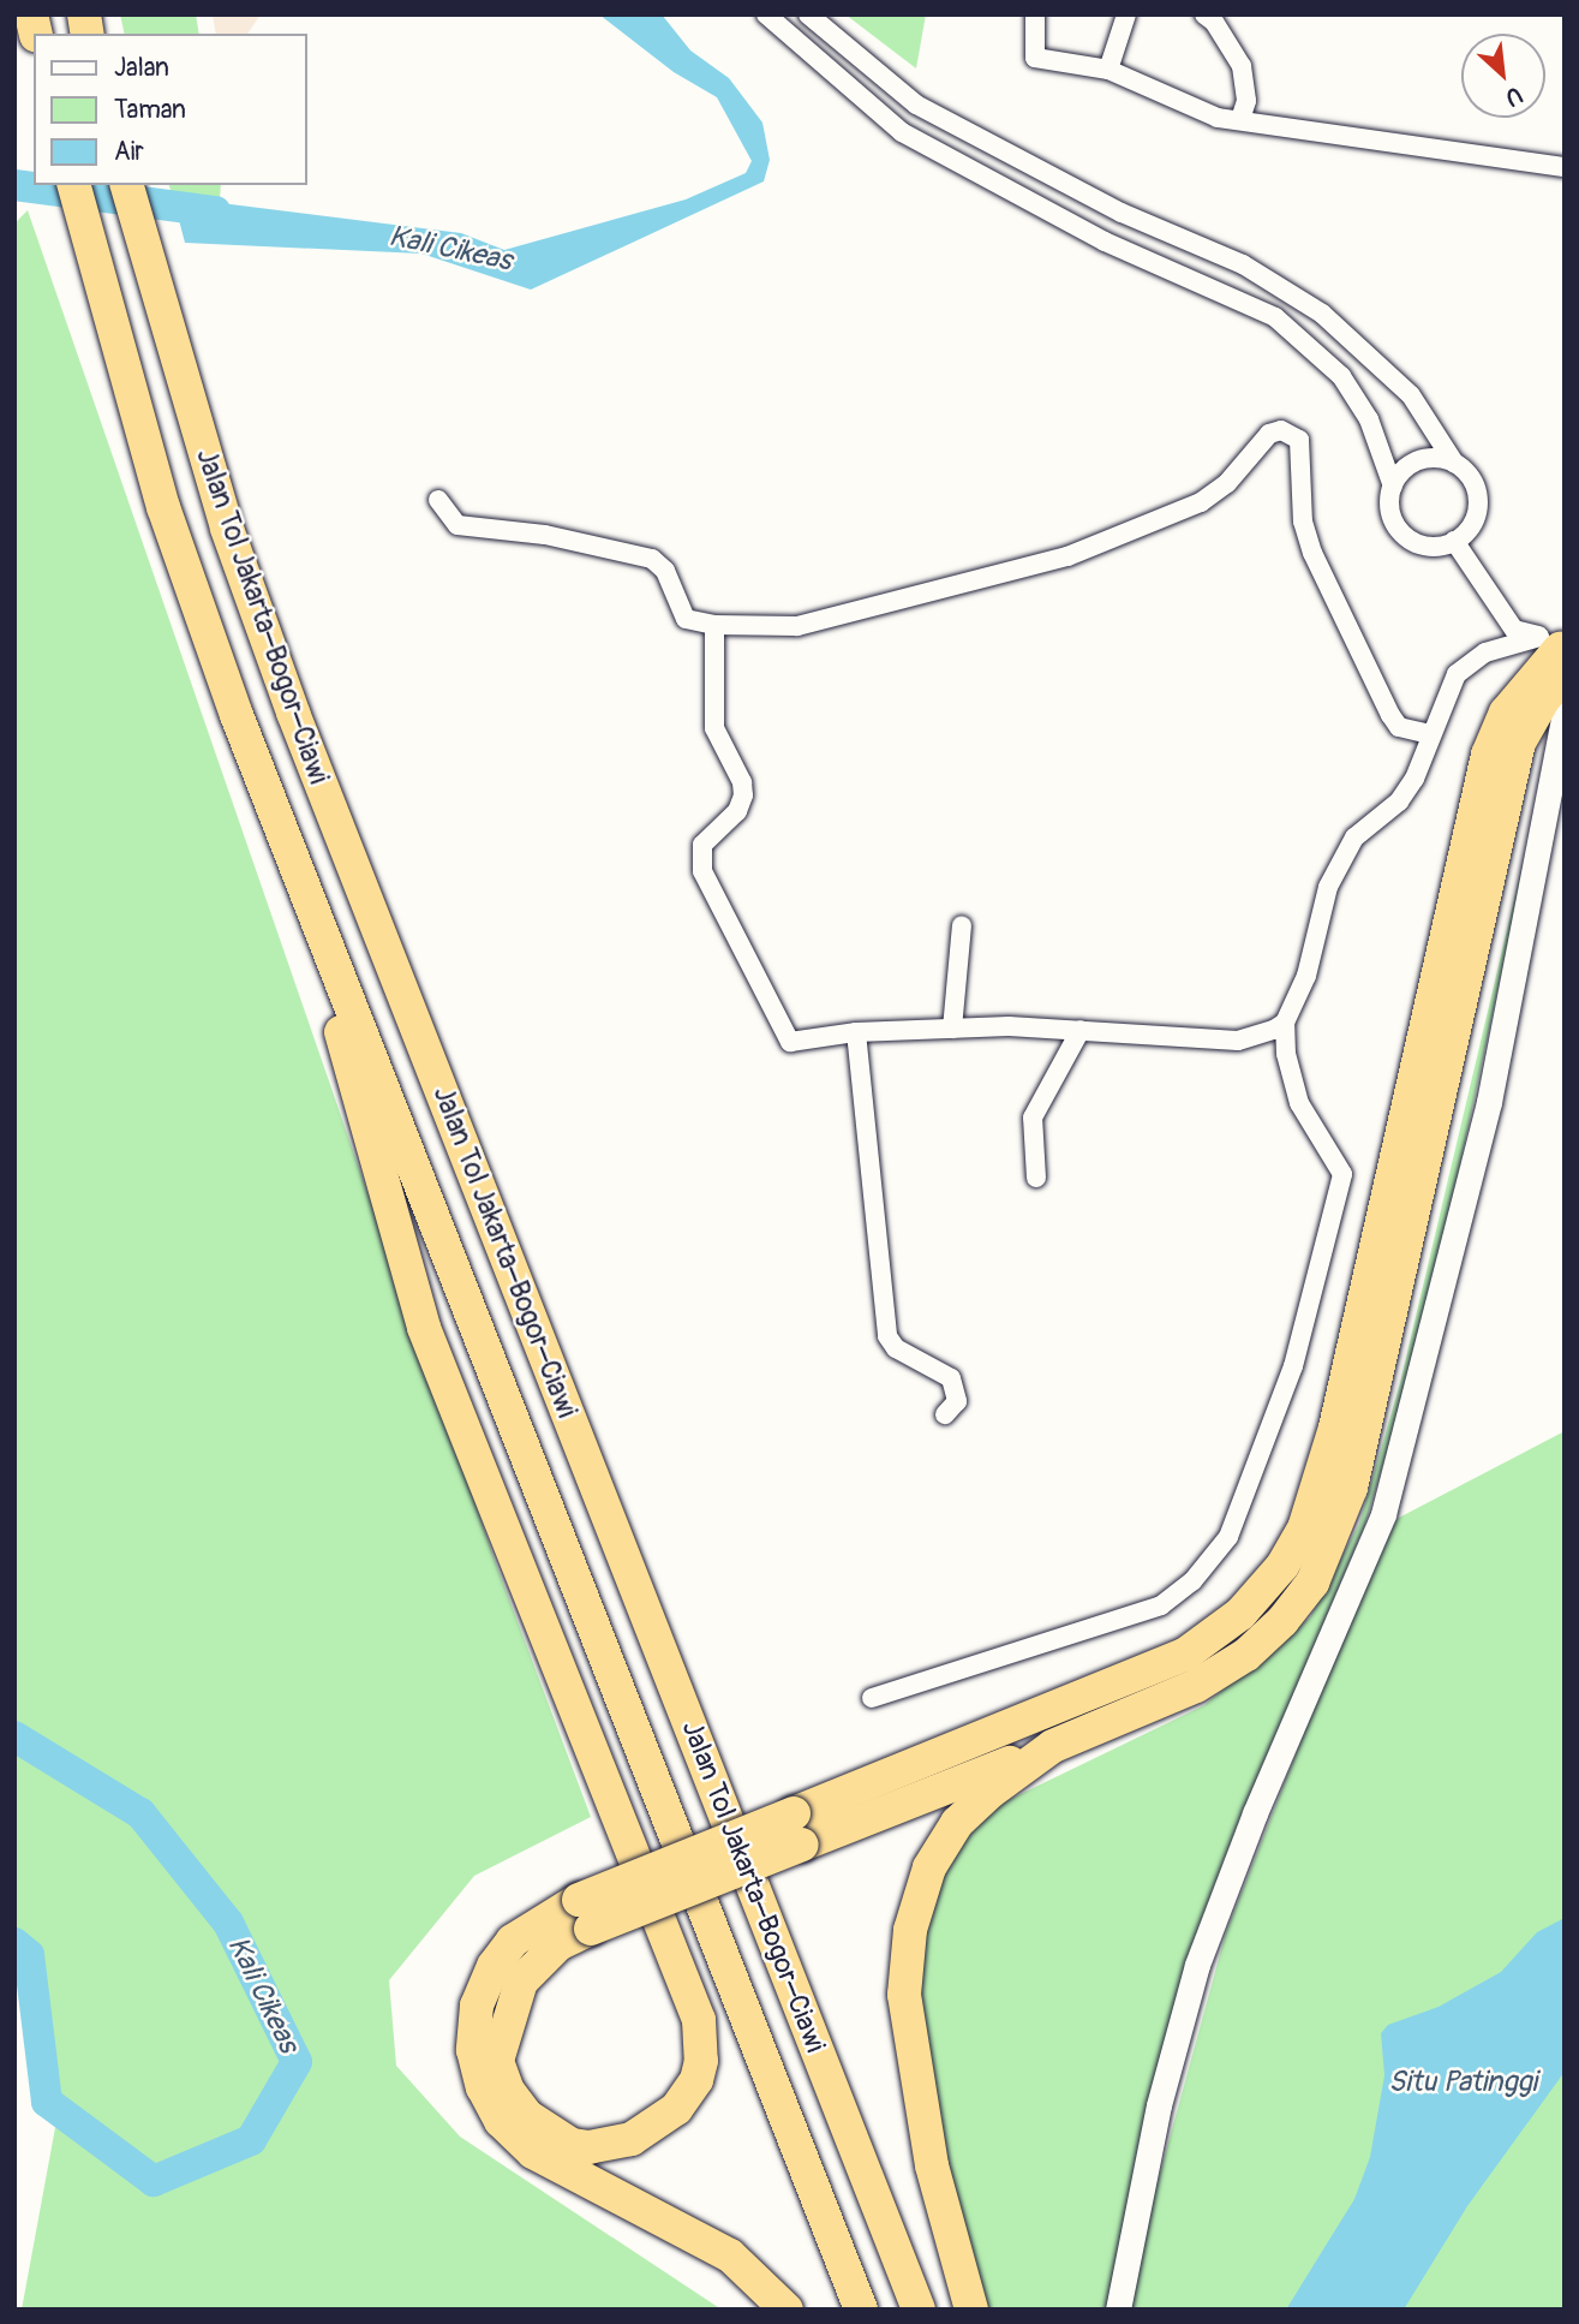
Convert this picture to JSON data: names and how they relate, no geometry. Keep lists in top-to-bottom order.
{
  "streets": {
    "highway": ["Jalan Tol Jakarta–Bogor–Ciawi"]
  },
  "water": ["Kali Cikeas", "Situ Patinggi"],
  "legend": ["Jalan", "Taman", "Air"],
  "north": "bottom right"
}
